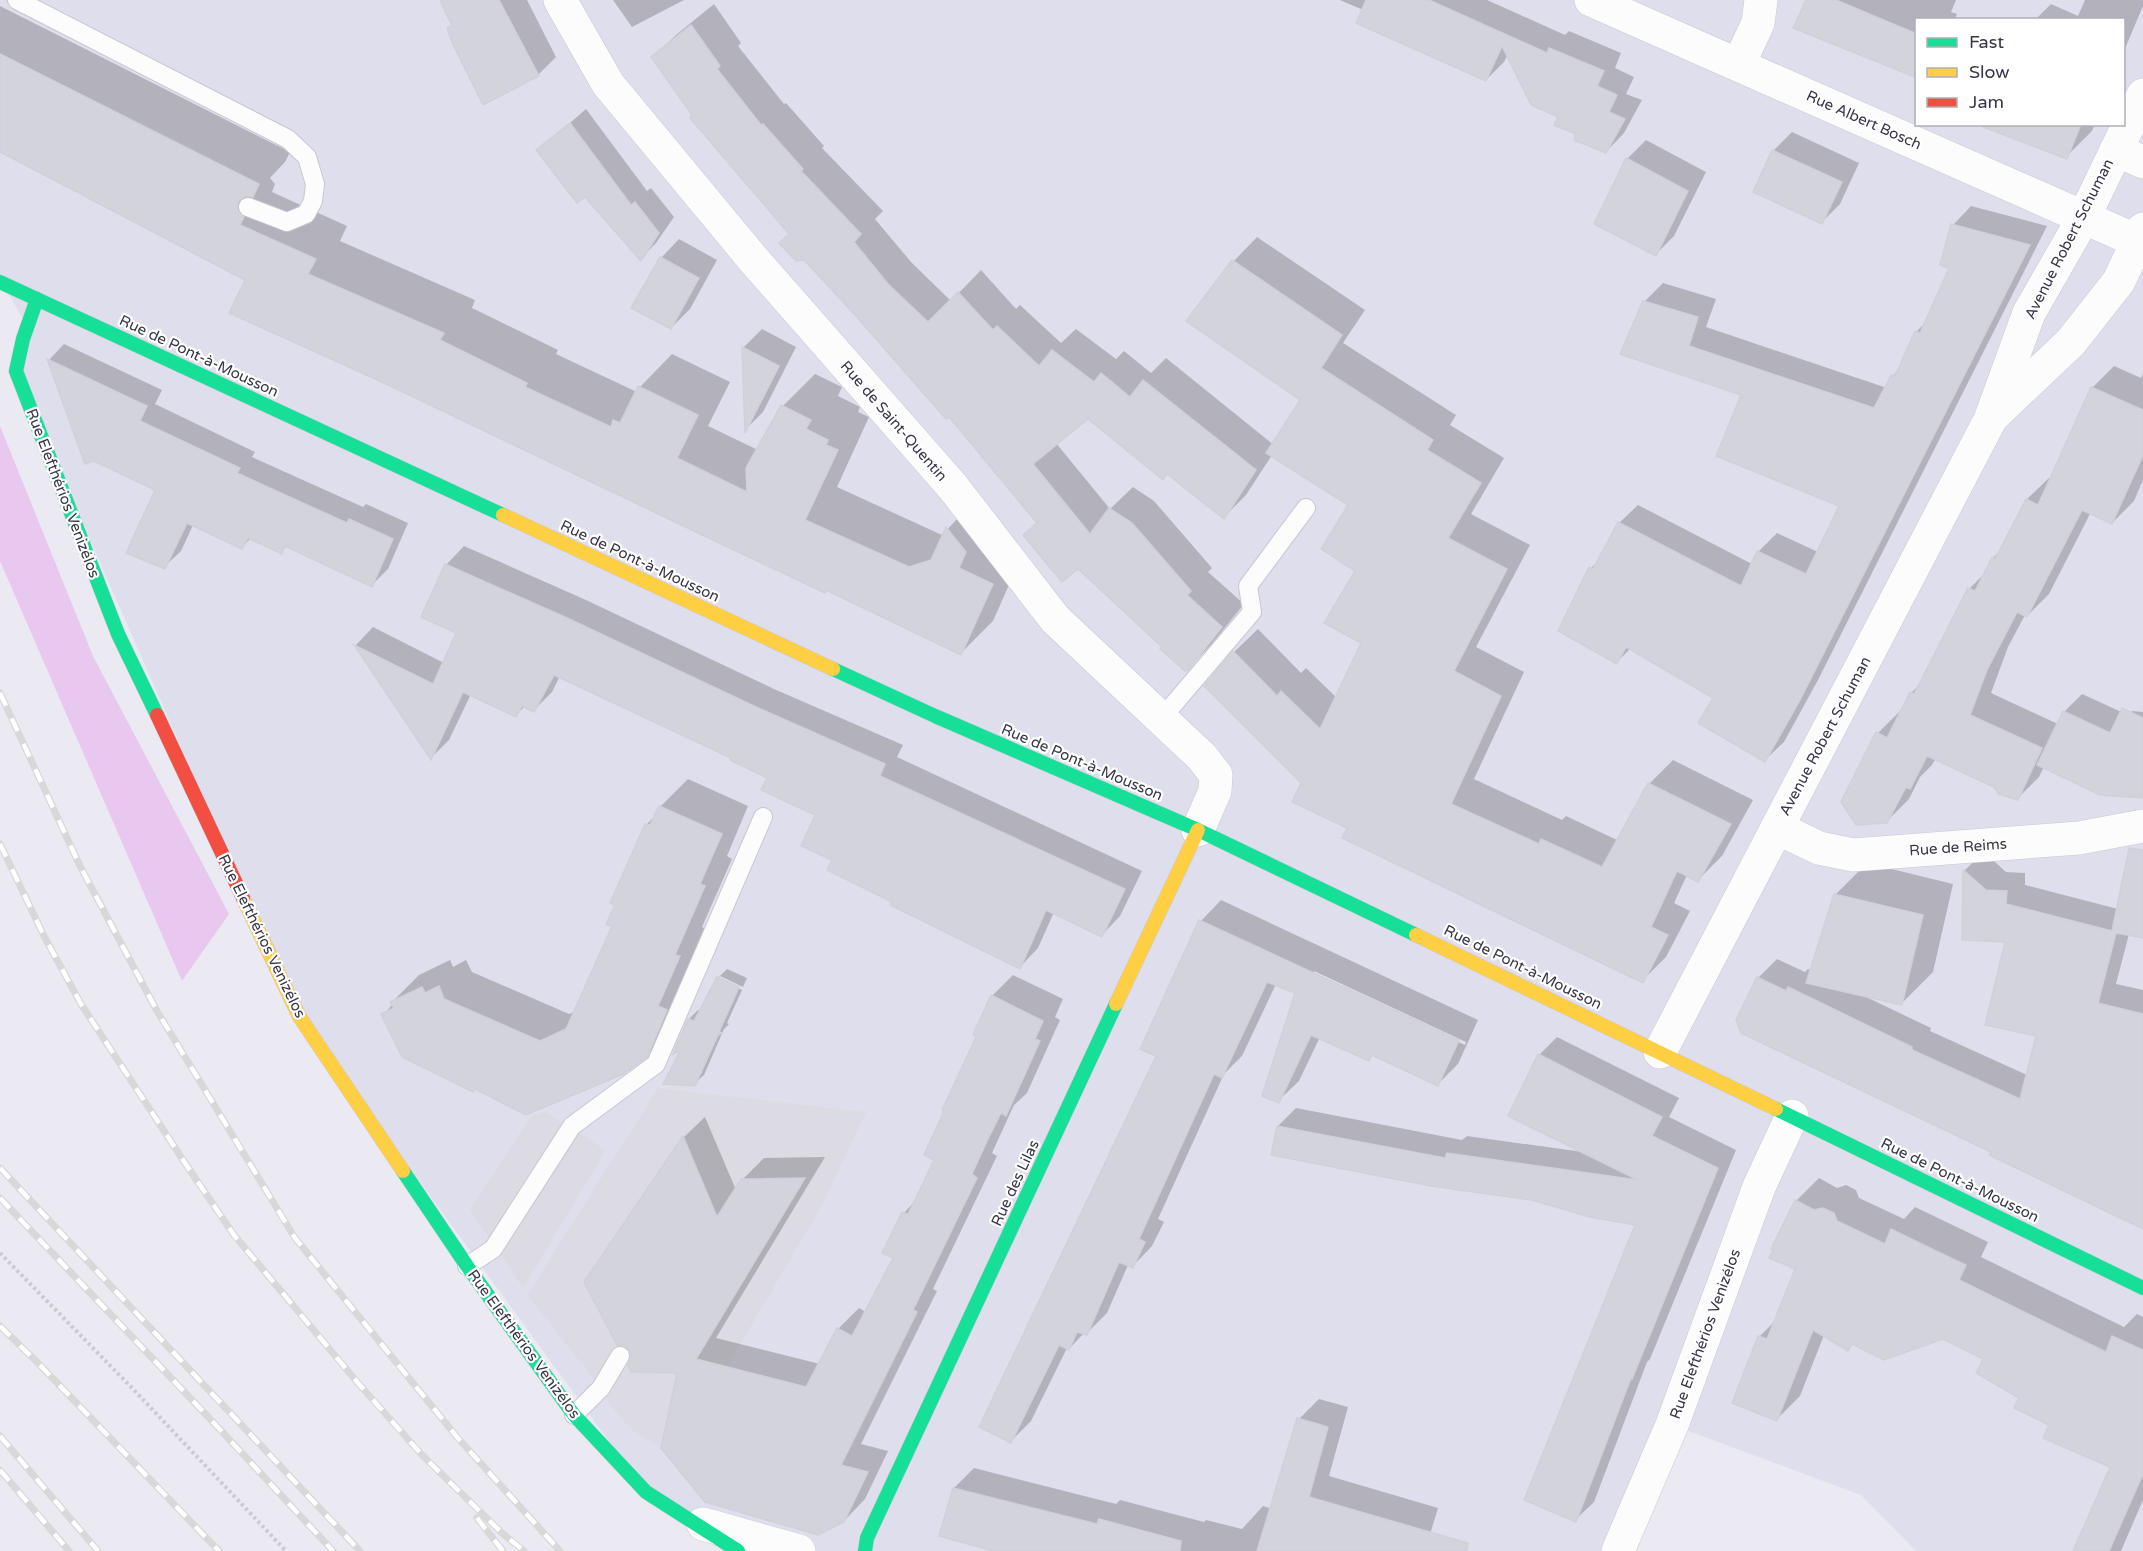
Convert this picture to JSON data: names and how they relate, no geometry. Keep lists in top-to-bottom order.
{
  "streets": {
    "main road": ["Rue de Pont-à-Mousson", "Rue Elefthérios Venizélos", "Rue des Lilas"],
    "street": [
      "Rue Albert Bosch",
      "Avenue Robert Schuman",
      "Rue de Saint-Quentin",
      "Rue de Reims"
    ]
  },
  "crossings": [
    ["Rue Albert Bosch", "Avenue Robert Schuman"],
    ["Avenue Robert Schuman", "Rue de Pont-à-Mousson"],
    ["Avenue Robert Schuman", "Rue de Reims"],
    ["Rue de Pont-à-Mousson", "Rue de Saint-Quentin"],
    ["Rue de Pont-à-Mousson", "Rue Elefthérios Venizélos"],
    ["Rue de Pont-à-Mousson", "Rue des Lilas"],
    ["Rue de Saint-Quentin", "Rue des Lilas"]
  ],
  "legend": ["Fast", "Slow", "Jam"]
}
